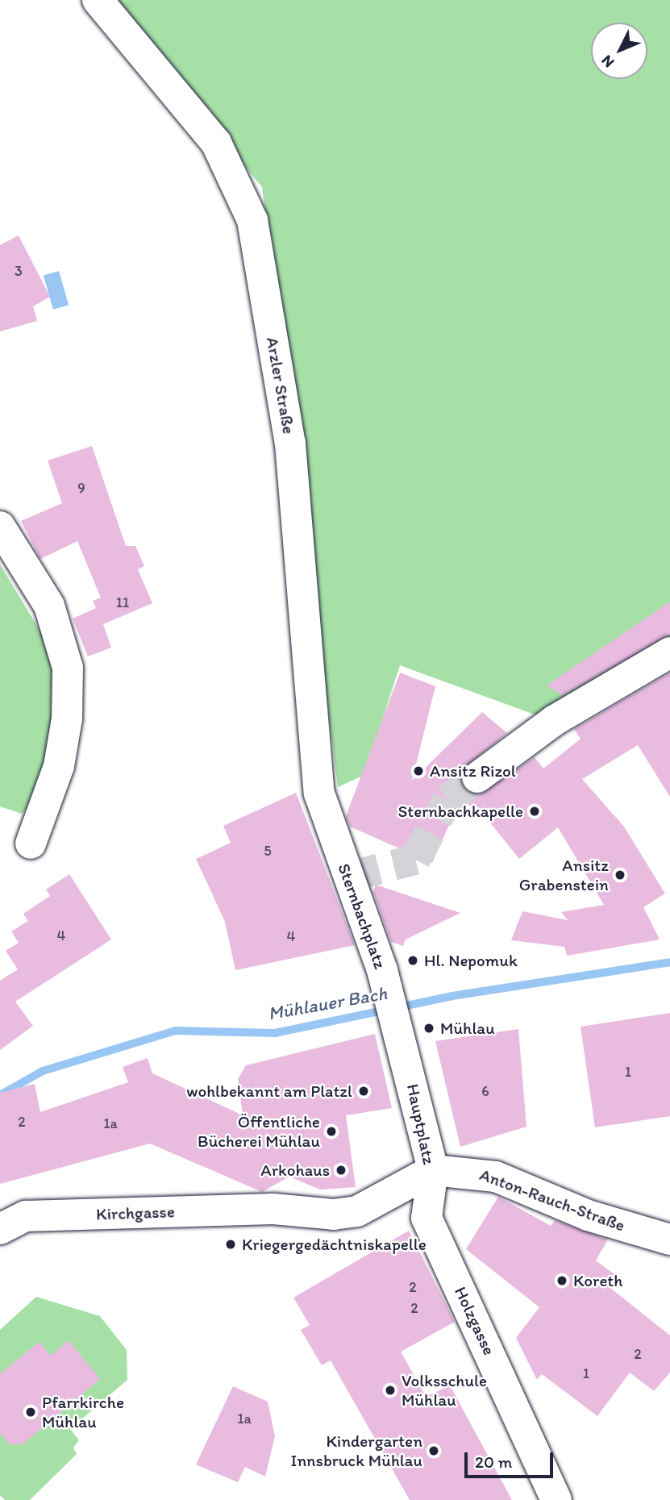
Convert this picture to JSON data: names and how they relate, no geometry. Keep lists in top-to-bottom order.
{
  "streets": {
    "main road": [
      "Arzler Straße",
      "Sternbachplatz",
      "Hauptplatz",
      "Anton-Rauch-Straße",
      "Kirchgasse",
      "Holzgasse"
    ]
  },
  "crossings": [
    ["Arzler Straße", "Sternbachplatz"],
    ["Sternbachplatz", "Hauptplatz"],
    ["Hauptplatz", "Anton-Rauch-Straße"],
    ["Hauptplatz", "Kirchgasse"],
    ["Hauptplatz", "Holzgasse"],
    ["Anton-Rauch-Straße", "Holzgasse"]
  ],
  "water": ["Mühlauer Bach"],
  "places": [
    "Ansitz Rizol",
    "Sternbachkapelle",
    "Ansitz Grabenstein",
    "Hl. Nepomuk",
    "Mühlau",
    "wohlbekannt am Platzl",
    "Öffentliche Bücherei Mühlau",
    "Arkohaus",
    "Kriegergedächtniskapelle",
    "Koreth",
    "Volksschule Mühlau",
    "Pfarrkirche Mühlau",
    "Kindergarten Innsbruck Mühlau"
  ],
  "house_numbers": [
    "3",
    "9",
    "11",
    "5",
    "4",
    "4",
    "1",
    "6",
    "2",
    "1a",
    "2",
    "2",
    "2",
    "1",
    "1a"
  ],
  "scale_bar": "20 m",
  "north": "bottom left"
}
